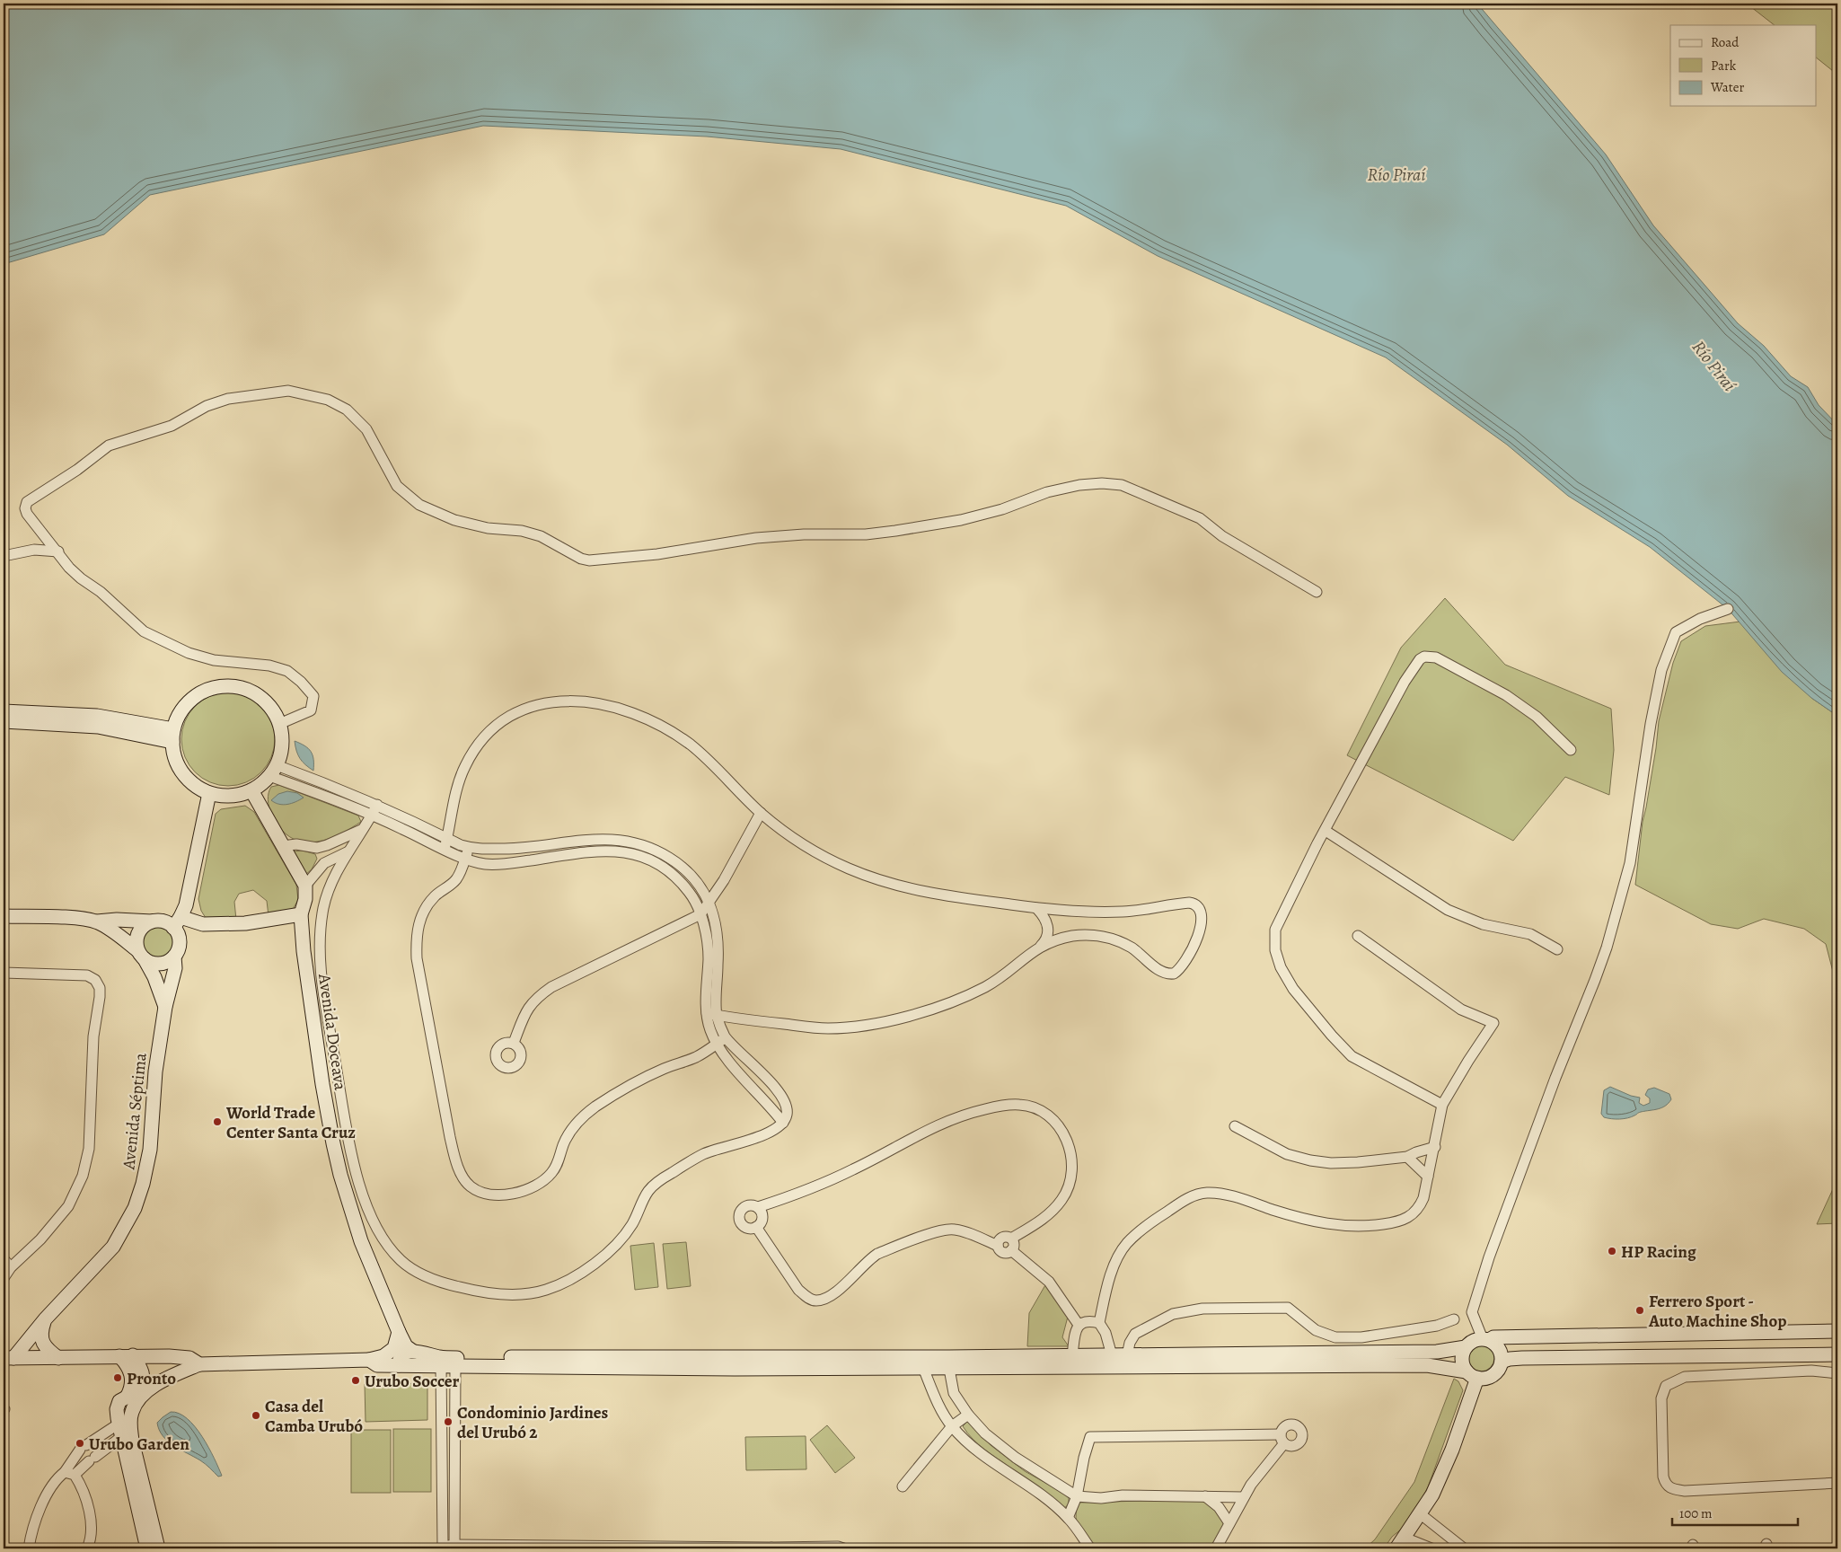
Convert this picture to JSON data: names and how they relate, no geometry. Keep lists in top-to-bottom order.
{
  "streets": {
    "main road": ["Avenida Doceava", "Avenida Séptima"]
  },
  "water": ["Río Piraí"],
  "places": [
    "World Trade Center Santa Cruz",
    "HP Racing",
    "Ferrero Sport - Auto Machine Shop",
    "Pronto",
    "Urubo Soccer",
    "Casa del Camba Urubó",
    "Condominio Jardines del Urubó 2",
    "Urubo Garden"
  ],
  "legend": ["Road", "Park", "Water"],
  "scale_bar": "100 m"
}
